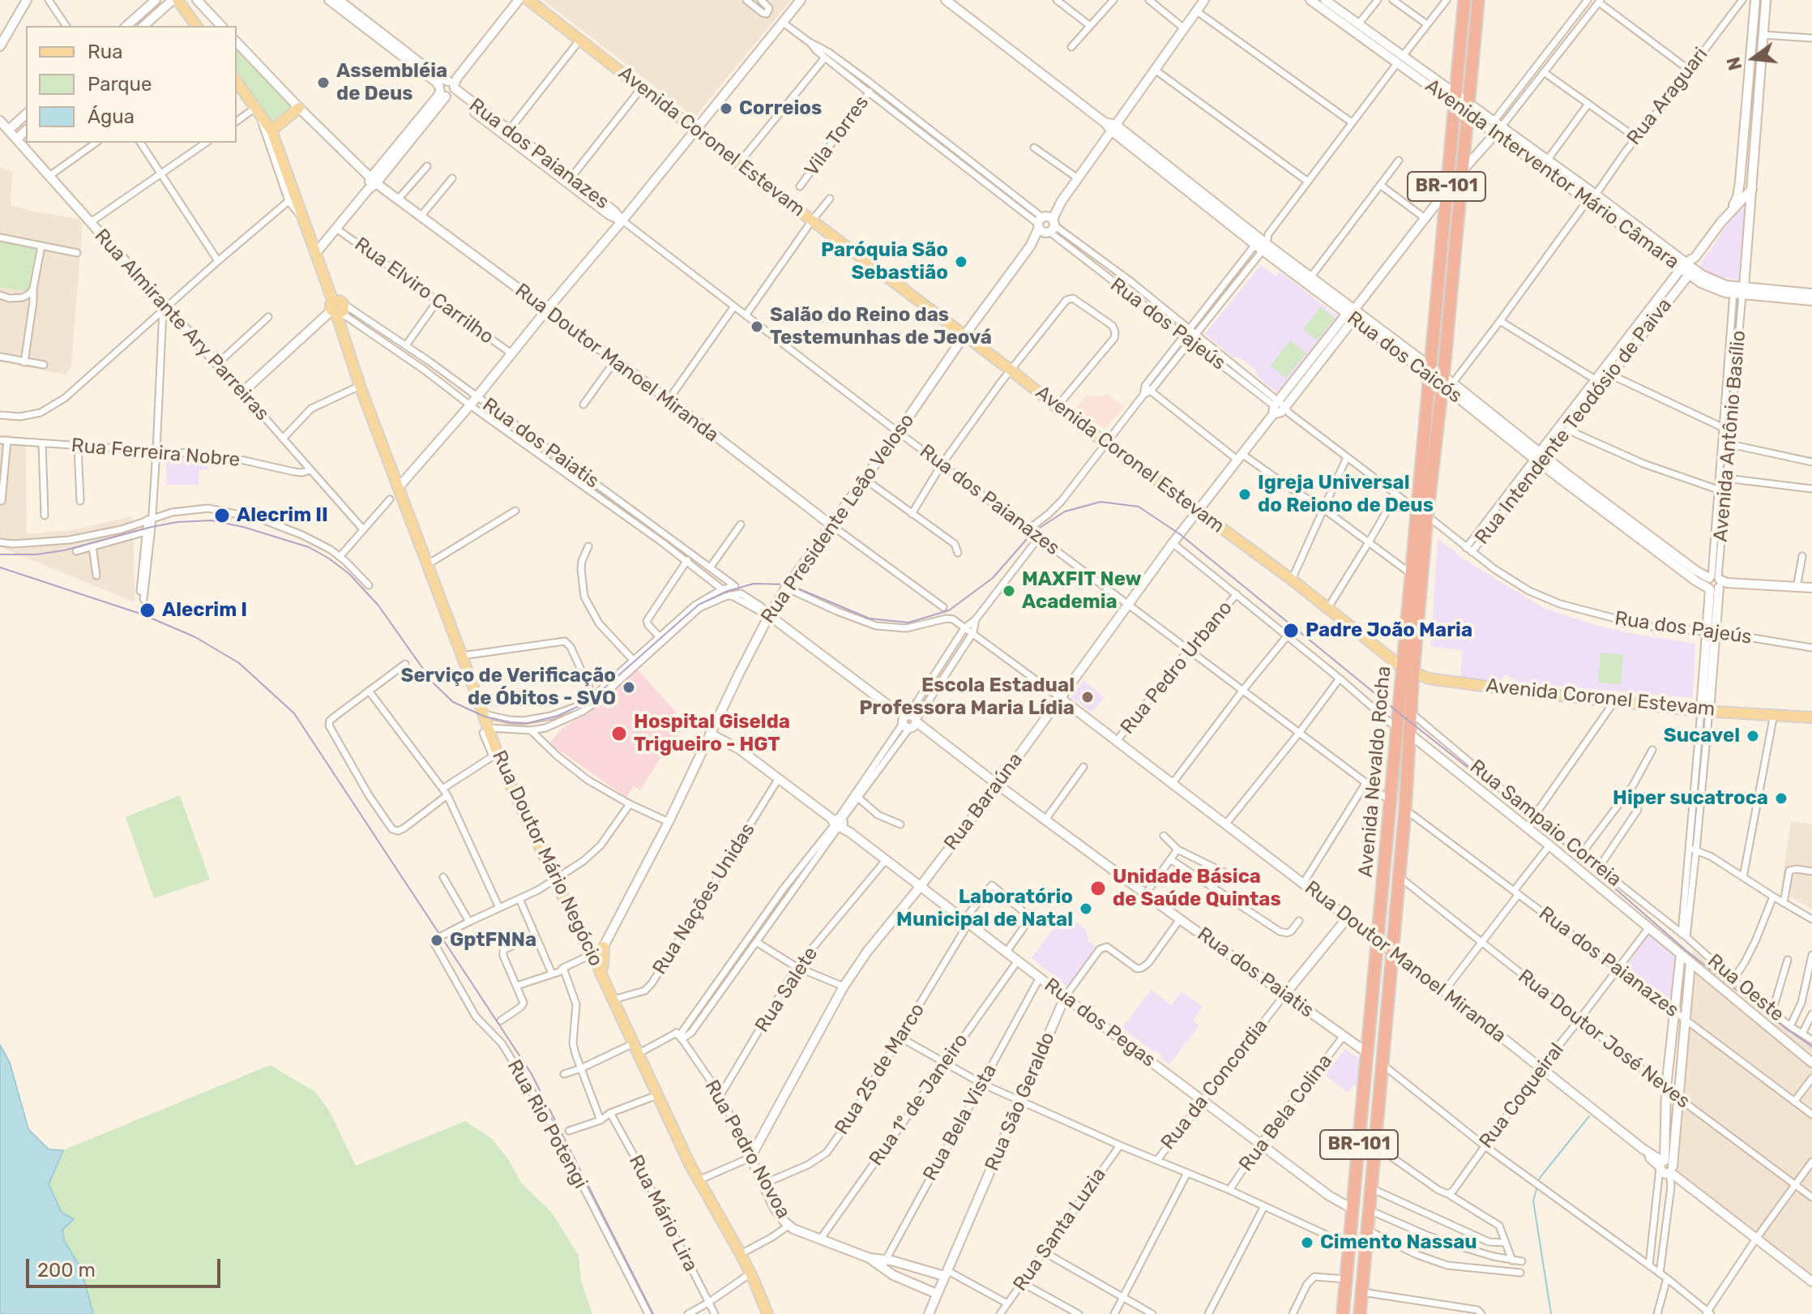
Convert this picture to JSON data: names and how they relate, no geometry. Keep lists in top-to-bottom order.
{
  "streets": {
    "highway": ["BR-101", "Avenida Nevaldo Rocha"],
    "main road": [
      "Avenida Coronel Estevam",
      "Rua dos Paianazes",
      "Avenida Interventor Mário Câmara",
      "Rua Almirante Ary Parreiras",
      "Rua dos Caicós",
      "Rua Doutor Manoel Miranda",
      "Rua Intendente Teodósio de Paiva",
      "Avenida Antônio Basílio",
      "Rua dos Paiatis",
      "Rua Presidente Leão Veloso",
      "Rua Baraúna",
      "Rua Sampaio Correia",
      "Rua Doutor Mário Negócio",
      "Rua dos Pegas",
      "Rua da Concordia",
      "Rua São Geraldo",
      "Rua Pedro Novoa"
    ],
    "street": [
      "Rua Araguari",
      "Vila Torres",
      "Rua Elviro Carrilho",
      "Rua dos Pajeús",
      "Rua Ferreira Nobre",
      "Rua Pedro Urbano",
      "Rua Nações Unidas",
      "Rua Oeste",
      "Rua Salete",
      "Rua Doutor José Neves",
      "Rua 25 de Marco",
      "Rua Coqueiral",
      "Rua 1º de Janeiro",
      "Rua Bela Colina",
      "Rua Bela Vista",
      "Rua Rio Potengi",
      "Rua Mário Lira",
      "Rua Santa Luzia"
    ]
  },
  "crossings": [
    ["Rua Araguari", "Avenida Interventor Mário Câmara"],
    ["Rua Araguari", "Rua dos Caicós"],
    ["Rua Araguari", "Avenida Nevaldo Rocha"],
    ["Vila Torres", "Rua dos Pajeús"],
    ["Avenida Coronel Estevam", "Avenida Antônio Basílio"],
    ["Avenida Coronel Estevam", "Rua Presidente Leão Veloso"],
    ["Avenida Coronel Estevam", "Avenida Nevaldo Rocha"],
    ["Avenida Coronel Estevam", "Rua Baraúna"],
    ["Rua dos Paianazes", "Rua Presidente Leão Veloso"],
    ["Rua dos Paianazes", "Rua Pedro Urbano"],
    ["Rua dos Paianazes", "Avenida Nevaldo Rocha"],
    ["Rua dos Paianazes", "Rua Baraúna"],
    ["Rua dos Paianazes", "Rua Coqueiral"],
    ["Avenida Interventor Mário Câmara", "Rua Intendente Teodósio de Paiva"],
    ["Avenida Interventor Mário Câmara", "Avenida Antônio Basílio"],
    ["Avenida Interventor Mário Câmara", "Avenida Nevaldo Rocha"],
    ["Rua dos Pajeús", "Rua Intendente Teodósio de Paiva"],
    ["Rua dos Pajeús", "Avenida Antônio Basílio"],
    ["Rua dos Pajeús", "Rua Presidente Leão Veloso"],
    ["Rua dos Pajeús", "Avenida Nevaldo Rocha"],
    ["Rua dos Pajeús", "Rua Baraúna"],
    ["Rua Almirante Ary Parreiras", "Rua Ferreira Nobre"],
    ["Rua dos Caicós", "Rua Intendente Teodósio de Paiva"],
    ["Rua dos Caicós", "Avenida Antônio Basílio"],
    ["Rua dos Caicós", "Rua Presidente Leão Veloso"],
    ["Rua dos Caicós", "Avenida Nevaldo Rocha"],
    ["Rua dos Caicós", "Rua Baraúna"],
    ["Rua Doutor Manoel Miranda", "Rua Presidente Leão Veloso"],
    ["Rua Doutor Manoel Miranda", "Rua Pedro Urbano"],
    ["Rua Doutor Manoel Miranda", "Avenida Nevaldo Rocha"],
    ["Rua Doutor Manoel Miranda", "Rua Baraúna"],
    ["Rua Doutor Manoel Miranda", "Rua da Concordia"],
    ["Rua Doutor Manoel Miranda", "Rua Coqueiral"],
    ["Rua Intendente Teodósio de Paiva", "Avenida Antônio Basílio"],
    ["Avenida Antônio Basílio", "Rua Sampaio Correia"],
    ["Avenida Antônio Basílio", "Rua Oeste"],
    ["Rua dos Paiatis", "Rua Presidente Leão Veloso"],
    ["Rua dos Paiatis", "Avenida Nevaldo Rocha"],
    ["Rua dos Paiatis", "Rua Baraúna"],
    ["Rua dos Paiatis", "Rua Doutor Mário Negócio"],
    ["Rua dos Paiatis", "Rua da Concordia"],
    ["Rua dos Paiatis", "Rua São Geraldo"],
    ["Rua dos Paiatis", "Rua Bela Colina"],
    ["Rua Presidente Leão Veloso", "Rua dos Pegas"],
    ["Avenida Nevaldo Rocha", "Rua Baraúna"],
    ["Avenida Nevaldo Rocha", "Rua Sampaio Correia"],
    ["Avenida Nevaldo Rocha", "Rua dos Pegas"],
    ["Avenida Nevaldo Rocha", "Rua Doutor José Neves"],
    ["Rua Baraúna", "Rua dos Pegas"],
    ["Rua Baraúna", "Rua Pedro Novoa"],
    ["Rua Sampaio Correia", "Rua Oeste"],
    ["Rua Sampaio Correia", "Rua Coqueiral"],
    ["Rua Doutor Mário Negócio", "Rua Nações Unidas"],
    ["Rua Nações Unidas", "Rua dos Pegas"],
    ["Rua Salete", "Rua dos Pegas"],
    ["Rua Salete", "Rua Pedro Novoa"],
    ["Rua dos Pegas", "Rua 25 de Marco"],
    ["Rua dos Pegas", "Rua da Concordia"],
    ["Rua dos Pegas", "Rua 1º de Janeiro"],
    ["Rua dos Pegas", "Rua São Geraldo"],
    ["Rua dos Pegas", "Rua Bela Colina"],
    ["Rua dos Pegas", "Rua Bela Vista"],
    ["Rua Doutor José Neves", "Rua Coqueiral"],
    ["Rua 25 de Marco", "Rua Pedro Novoa"],
    ["Rua 1º de Janeiro", "Rua Pedro Novoa"],
    ["Rua São Geraldo", "Rua Pedro Novoa"],
    ["Rua Bela Vista", "Rua Pedro Novoa"]
  ],
  "places": [
    "Assembléia de Deus",
    "Correios",
    "Paróquia São Sebastião",
    "Salão do Reino das Testemunhas de Jeová",
    "Igreja Universal do Reiono de Deus",
    "Alecrim II",
    "MAXFIT New Academia",
    "Alecrim I",
    "Padre João Maria",
    "Serviço de Verificação de Óbitos - SVO",
    "Escola Estadual Professora Maria Lídia",
    "Hospital Giselda Trigueiro - HGT",
    "Sucavel",
    "Hiper sucatroca",
    "Unidade Básica de Saúde Quintas",
    "Laboratório Municipal de Natal",
    "GptFNNa",
    "Cimento Nassau"
  ],
  "legend": ["Rua", "Parque", "Água"],
  "scale_bar": "200 m",
  "north": "left"
}
